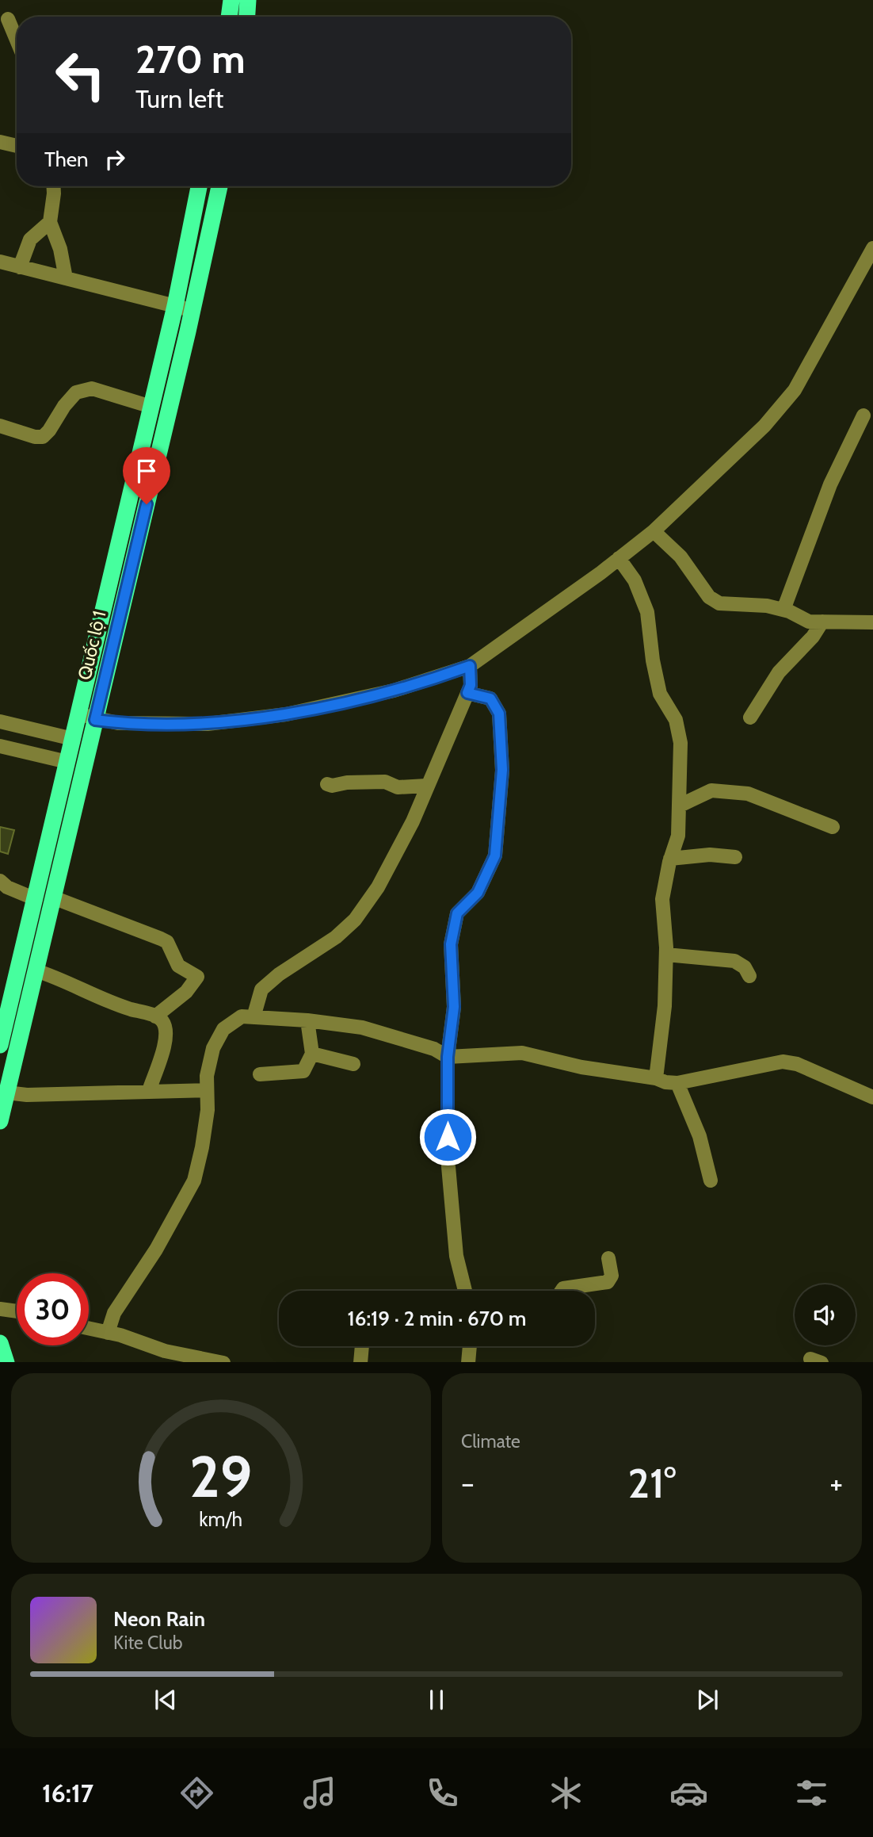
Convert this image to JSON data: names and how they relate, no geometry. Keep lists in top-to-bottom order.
{
  "streets": {
    "highway": ["Quốc lộ 1"]
  },
  "page": {
    "turn": ["270 m", "Turn left"],
    "then": "Then",
    "limit": "30",
    "trip": "16:19 · 2 min · 670 m",
    "tile": "Climate",
    "heat": ["−", "21°", "+"],
    "song": ["Neon Rain", "Kite Club"],
    "tabs": "16:17",
    "gauge": ["29", "km/h"]
  }
}
